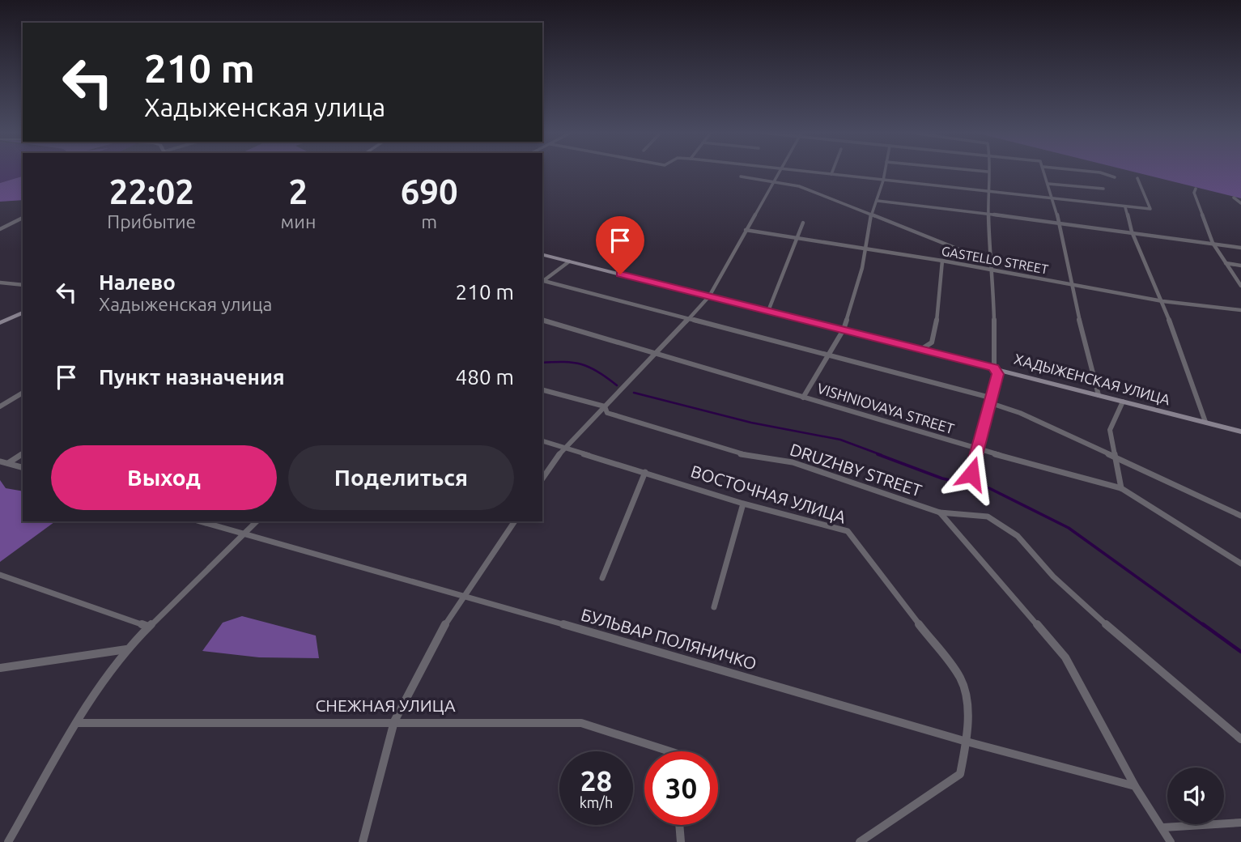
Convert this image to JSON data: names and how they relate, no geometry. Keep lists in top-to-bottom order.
{
  "streets": {
    "main road": ["ХАДЫЖЕНСКАЯ УЛИЦА"],
    "street": [
      "GASTELLO STREET",
      "VISHNIOVAYA STREET",
      "DRUZHBY STREET",
      "ВОСТОЧНАЯ УЛИЦА",
      "БУЛЬВАР ПОЛЯНИЧКО",
      "СНЕЖНАЯ УЛИЦА"
    ]
  },
  "crossings": [
    ["ВОСТОЧНАЯ УЛИЦА", "БУЛЬВАР ПОЛЯНИЧКО"]
  ],
  "page": {
    "turn": ["210 m", "Хадыженская улица"],
    "eta": [
      "22:02",
      "Прибытие",
      "2",
      "мин",
      "690",
      "m"
    ],
    "list": [
      {
        "name": "Налево",
        "note": "Хадыженская улица",
        "value": "210 m"
      },
      {
        "name": "Пункт назначения",
        "value": "480 m"
      }
    ],
    "buttons": ["Выход", "Поделиться"],
    "speed": "28 km/h",
    "limit": "30"
  }
}
